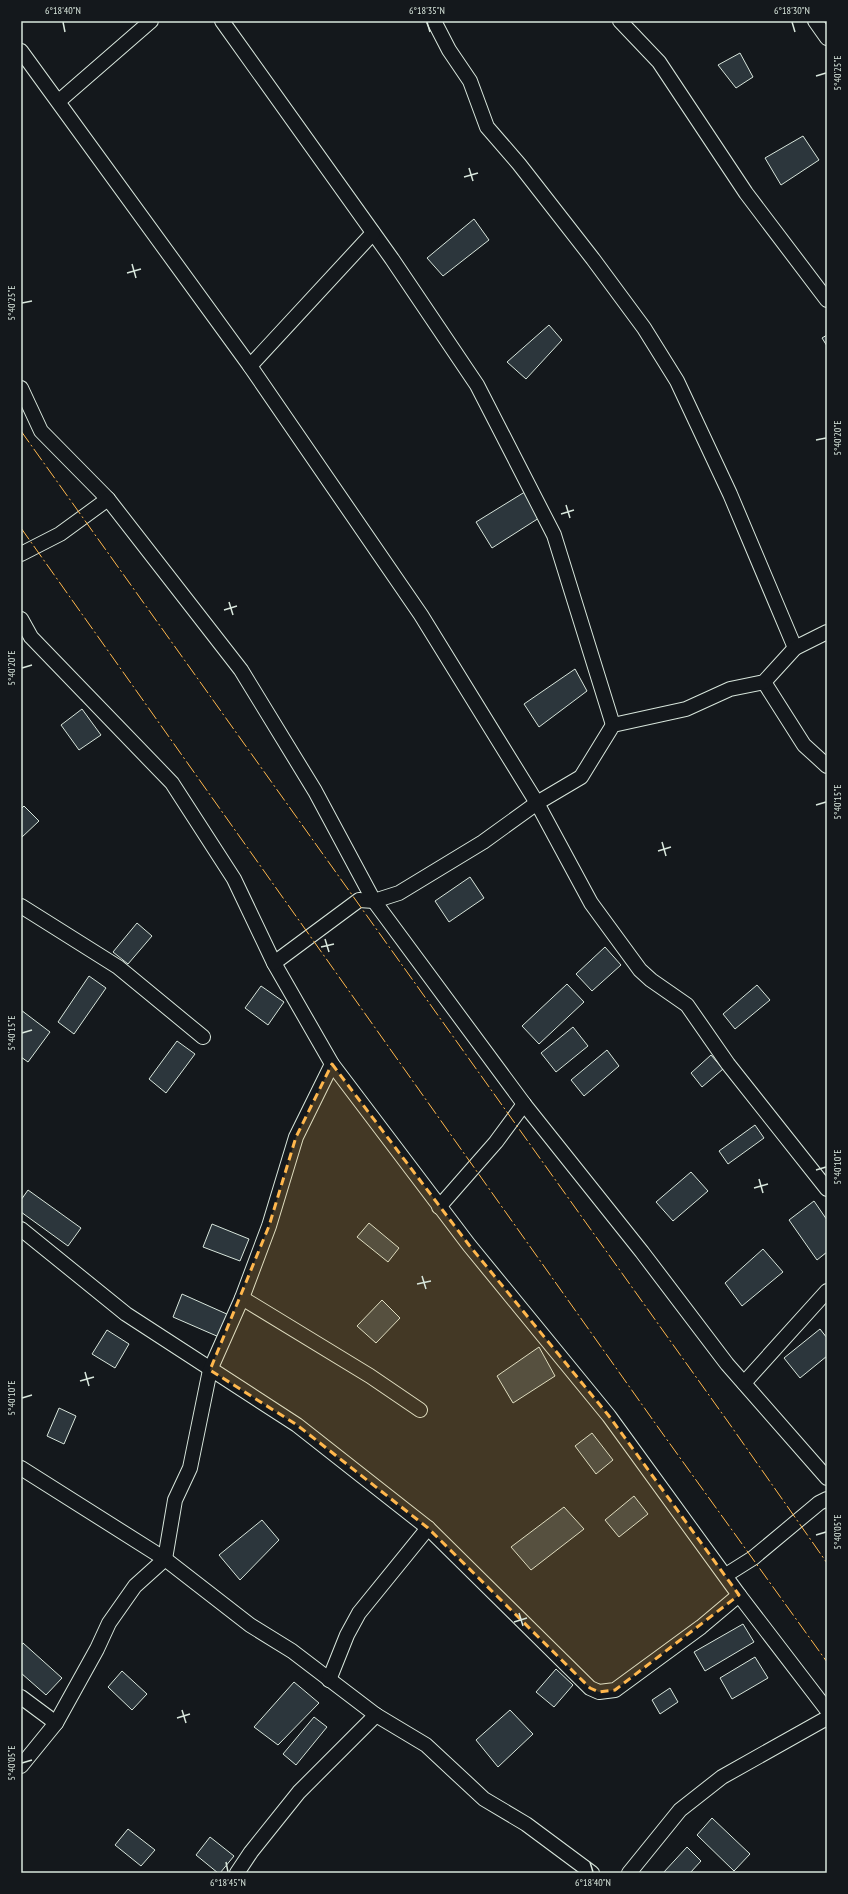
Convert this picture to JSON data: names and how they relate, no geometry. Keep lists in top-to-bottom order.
{
  "coordinates": [
    "6°18'40\"N",
    "6°18'35\"N",
    "6°18'30\"N",
    "5°40'25\"E",
    "5°40'20\"E",
    "5°40'15\"E",
    "5°40'10\"E",
    "5°40'05\"E",
    "6°18'45\"N"
  ]
}
